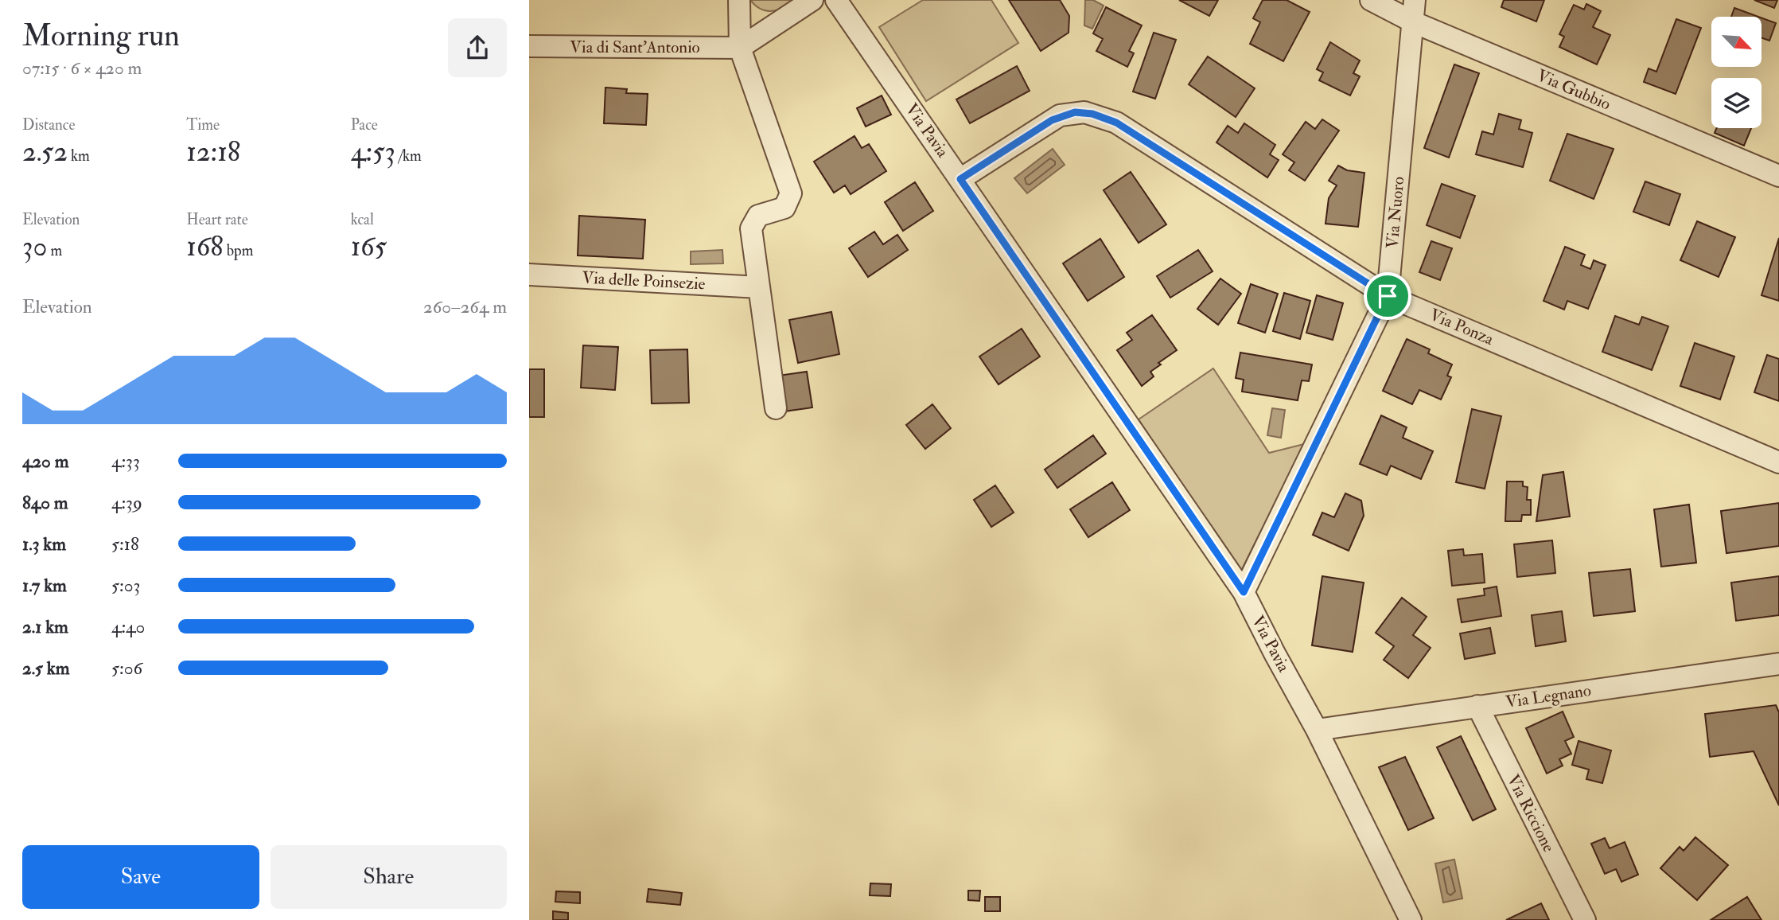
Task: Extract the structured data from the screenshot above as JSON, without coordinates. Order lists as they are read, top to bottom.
{
  "streets": {
    "street": [
      "Via di Sant'Antonio",
      "Via Gubbio",
      "Via Pavia",
      "Via Nuoro",
      "Via delle Poinsezie",
      "Via Ponza",
      "Via Legnano",
      "Via Riccione"
    ]
  },
  "crossings": [
    ["Via Gubbio", "Via Nuoro"],
    ["Via Pavia", "Via Nuoro"],
    ["Via Pavia", "Via Ponza"],
    ["Via Pavia", "Via Legnano"],
    ["Via Nuoro", "Via Ponza"],
    ["Via Legnano", "Via Riccione"]
  ],
  "north": "bottom right",
  "page": {
    "heading": ["Morning run", "07:15 · 6 × 420 m"],
    "stats": [
      ["Distance", "2.52 km"],
      ["Time", "12:18"],
      ["Pace", "4:53 /km"],
      ["Elevation", "30 m"],
      ["Heart rate", "168 bpm"],
      ["kcal", "165"]
    ],
    "chart": ["Elevation", "260–264 m"],
    "list": [
      {
        "name": "420 m",
        "note": "4:33"
      },
      {
        "name": "840 m",
        "note": "4:39"
      },
      {
        "name": "1.3 km",
        "note": "5:18"
      },
      {
        "name": "1.7 km",
        "note": "5:03"
      },
      {
        "name": "2.1 km",
        "note": "4:40"
      },
      {
        "name": "2.5 km",
        "note": "5:06"
      }
    ],
    "buttons": ["Save", "Share"]
  }
}
